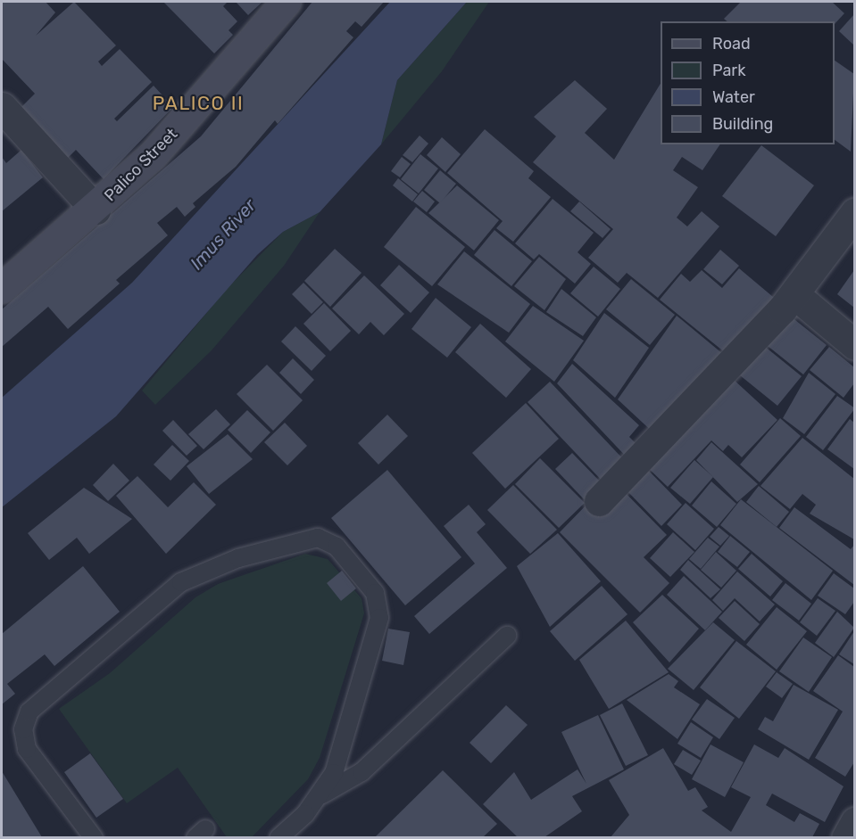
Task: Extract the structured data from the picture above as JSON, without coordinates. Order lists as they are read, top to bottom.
{
  "streets": {
    "street": ["Palico Street"]
  },
  "districts": ["PALICO II"],
  "water": ["Imus River"],
  "legend": [
    "Road",
    "Park",
    "Water",
    "Building"
  ]
}
